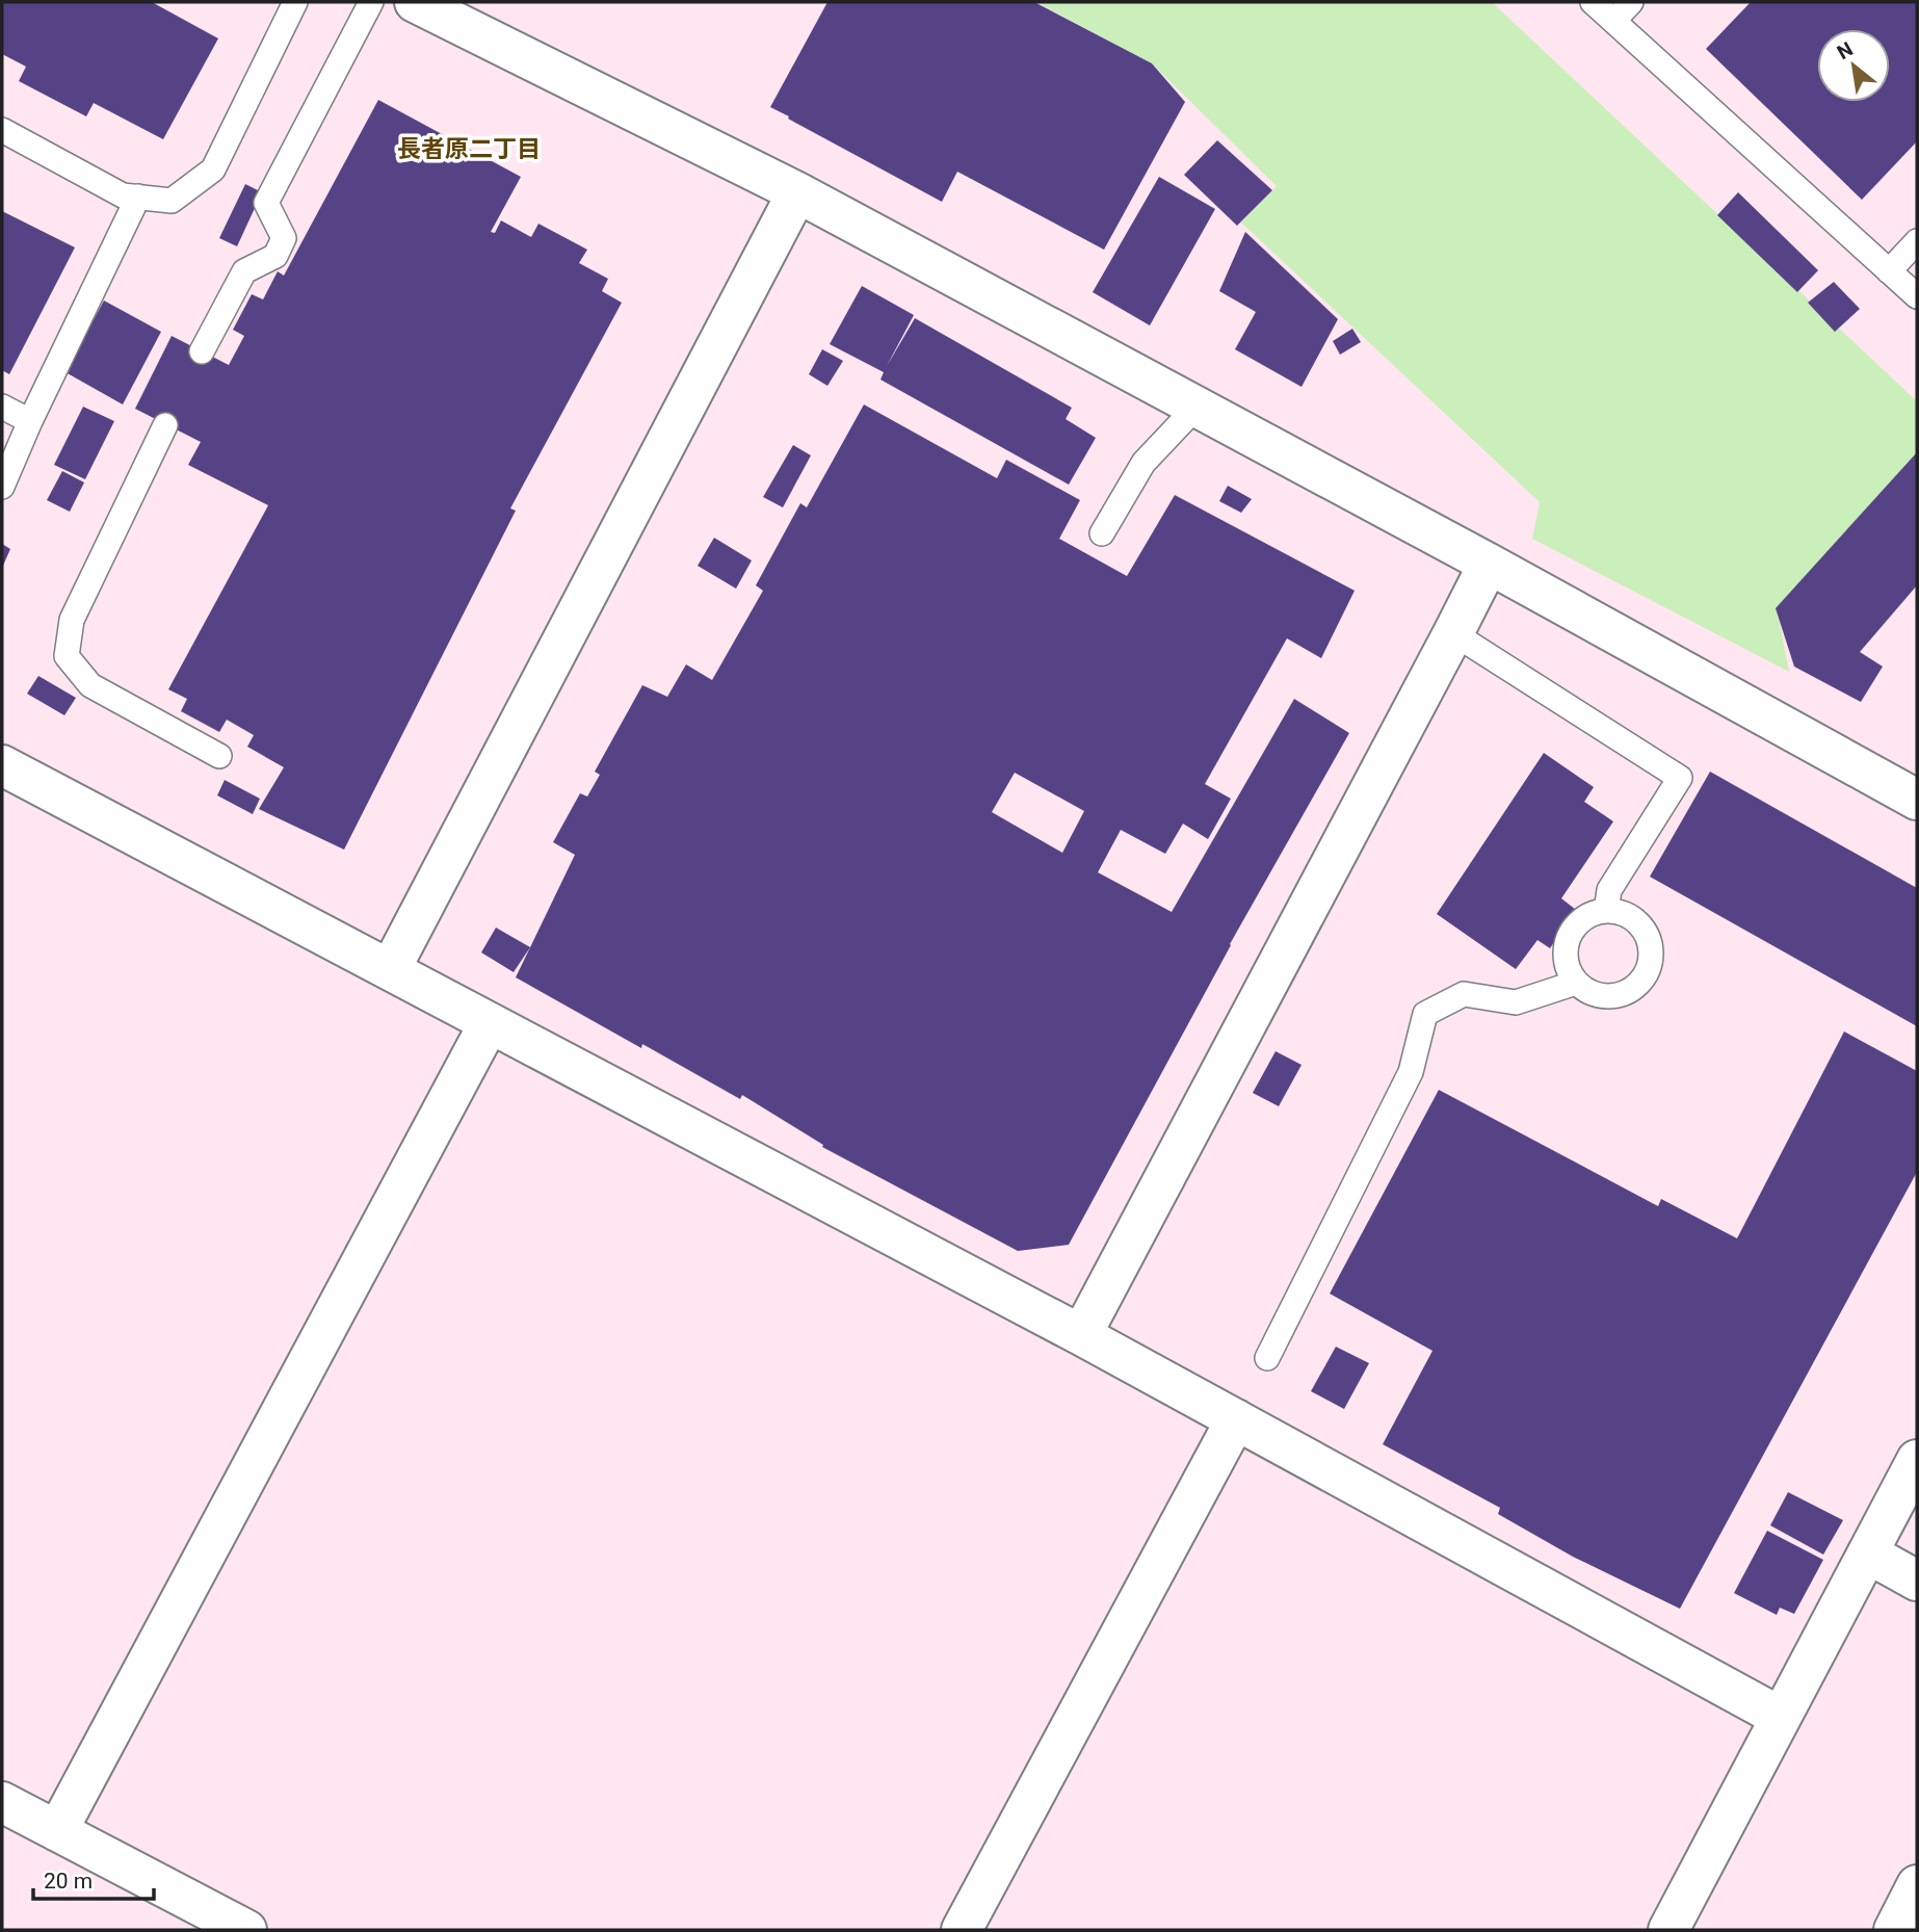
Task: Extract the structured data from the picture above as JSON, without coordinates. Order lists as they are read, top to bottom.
{
  "districts": ["長者原二丁目"],
  "scale_bar": "20 m",
  "north": "top left"
}
